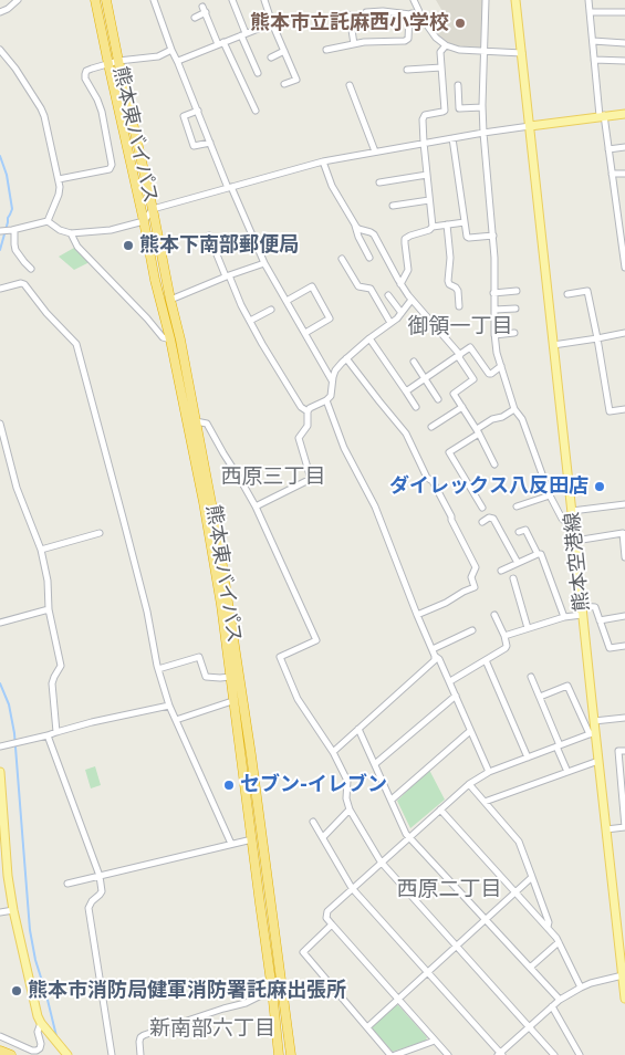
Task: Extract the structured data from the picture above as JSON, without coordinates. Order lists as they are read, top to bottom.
{
  "streets": {
    "highway": ["熊本東バイパス"],
    "main road": ["熊本空港線"]
  },
  "districts": [
    "御領一丁目",
    "西原三丁目",
    "西原二丁目",
    "新南部六丁目"
  ],
  "places": [
    "熊本市立託麻西小学校",
    "熊本下南部郵便局",
    "ダイレックス八反田店",
    "セブン-イレブン",
    "熊本市消防局健軍消防署託麻出張所"
  ]
}
